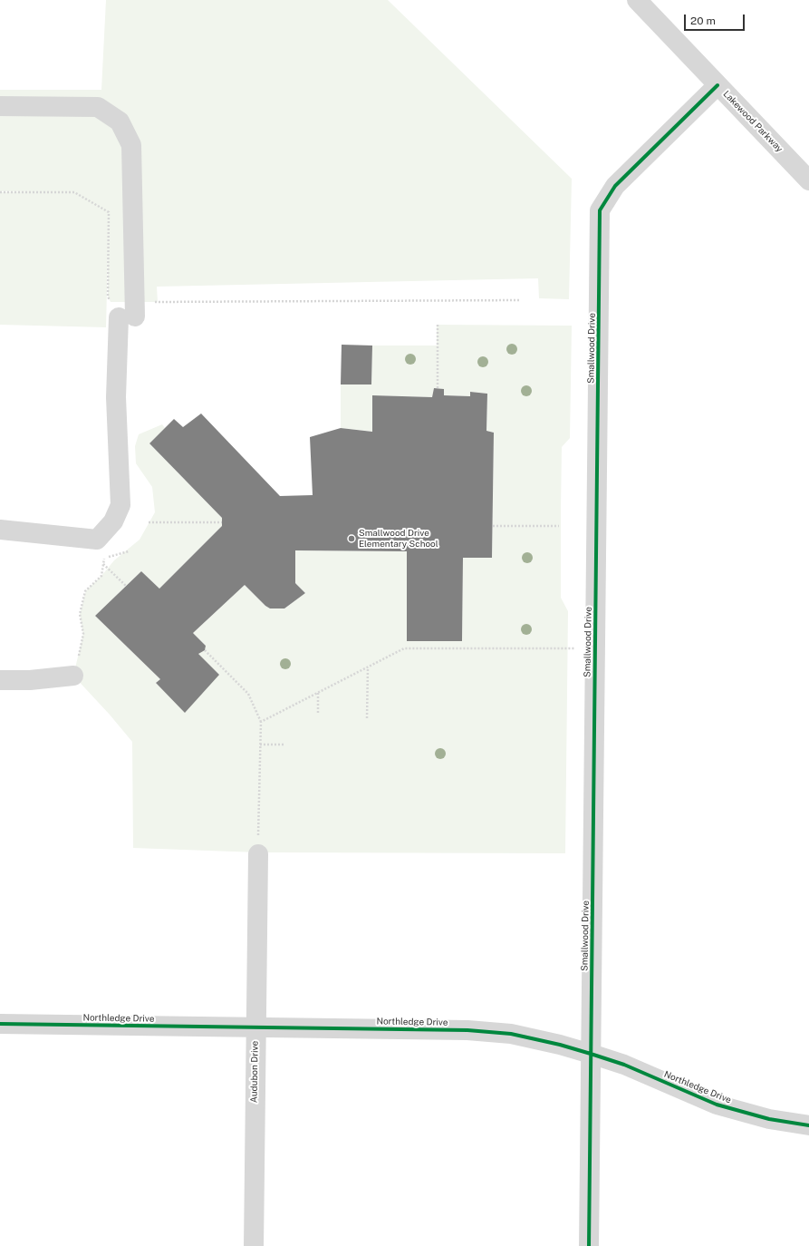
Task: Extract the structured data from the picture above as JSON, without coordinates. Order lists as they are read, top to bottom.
{
  "streets": {
    "street": [
      "Lakewood Parkway",
      "Smallwood Drive",
      "Northledge Drive",
      "Audubon Drive"
    ]
  },
  "crossings": [
    ["Lakewood Parkway", "Smallwood Drive"],
    ["Smallwood Drive", "Northledge Drive"],
    ["Northledge Drive", "Audubon Drive"]
  ],
  "places": ["Smallwood Drive Elementary School"],
  "scale_bar": "20 m"
}
